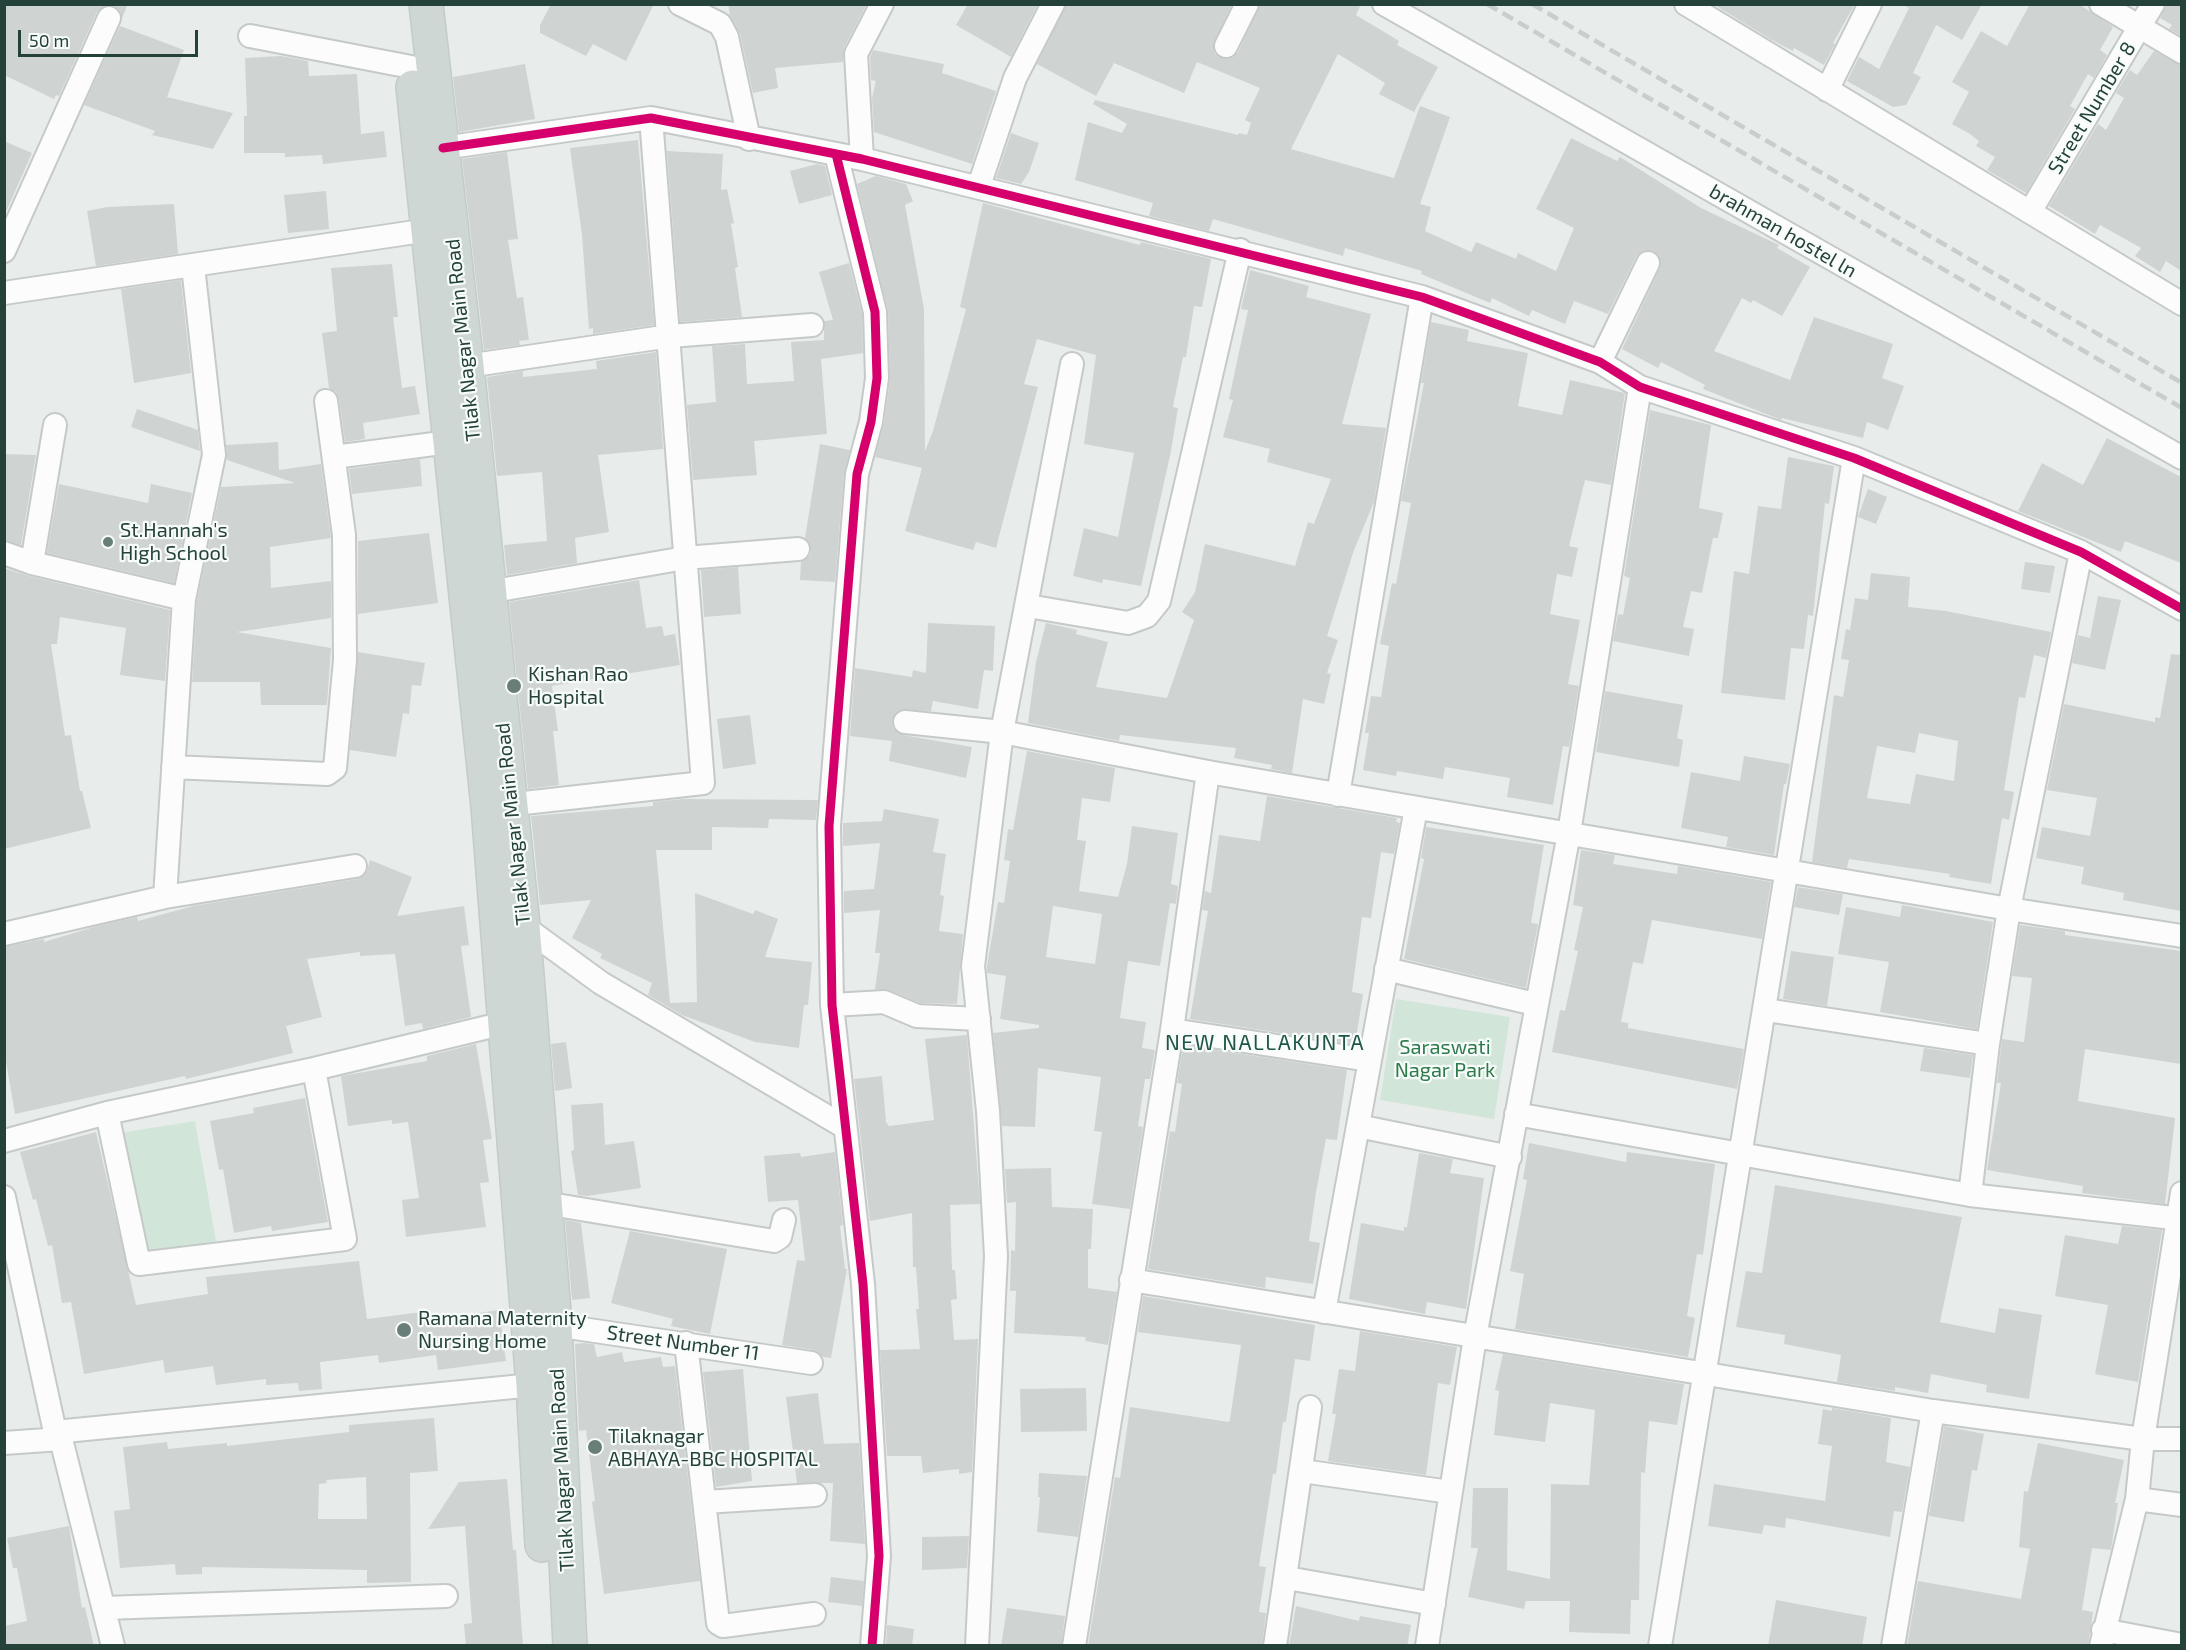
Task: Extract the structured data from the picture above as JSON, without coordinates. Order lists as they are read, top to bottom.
{
  "streets": {
    "main road": ["Tilak Nagar Main Road"],
    "street": ["Street Number 8", "brahman hostel ln", "Street Number 11"]
  },
  "crossings": [
    ["Tilak Nagar Main Road", "Street Number 11"]
  ],
  "districts": ["NEW NALLAKUNTA"],
  "parks": ["Saraswati Nagar Park"],
  "places": [
    "St.Hannah's High School",
    "Kishan Rao Hospital",
    "Ramana Maternity Nursing Home",
    "Tilaknagar ABHAYA-BBC HOSPITAL"
  ],
  "scale_bar": "50 m"
}
